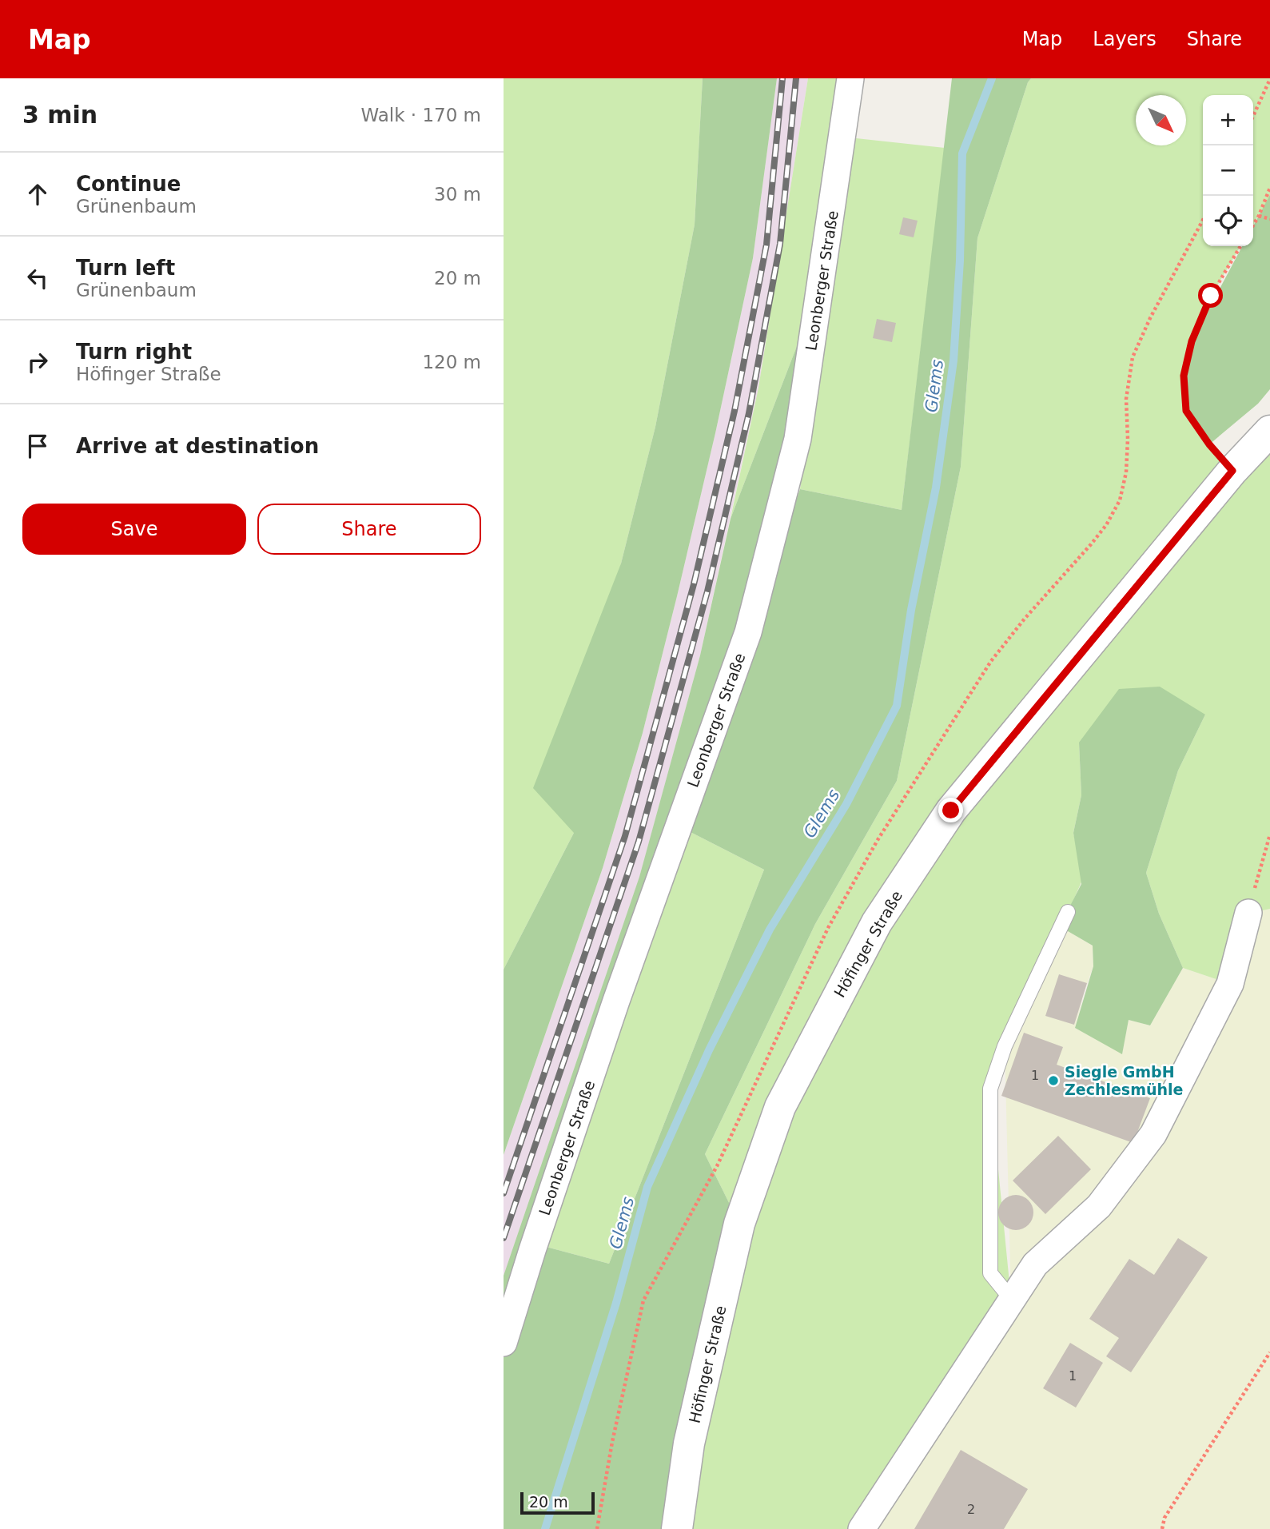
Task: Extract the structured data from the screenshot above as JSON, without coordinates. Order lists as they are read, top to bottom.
{
  "streets": {
    "street": ["Leonberger Straße", "Höfinger Straße"]
  },
  "water": ["Glems"],
  "places": ["Siegle GmbH Zechlesmühle"],
  "house_numbers": ["1", "1", "2"],
  "scale_bar": "20 m",
  "north": "bottom right",
  "page": {
    "header": "Map",
    "nav": ["Map", "Layers", "Share"],
    "heading": ["3 min", "Walk · 170 m"],
    "map_buttons": ["+", "−"],
    "list": [
      ["Continue", "Grünenbaum", "30 m"],
      ["Turn left", "Grünenbaum", "20 m"],
      ["Turn right", "Höfinger Straße", "120 m"],
      "Arrive at destination"
    ],
    "buttons": ["Save", "Share"],
    "scale": "20 m"
  }
}
